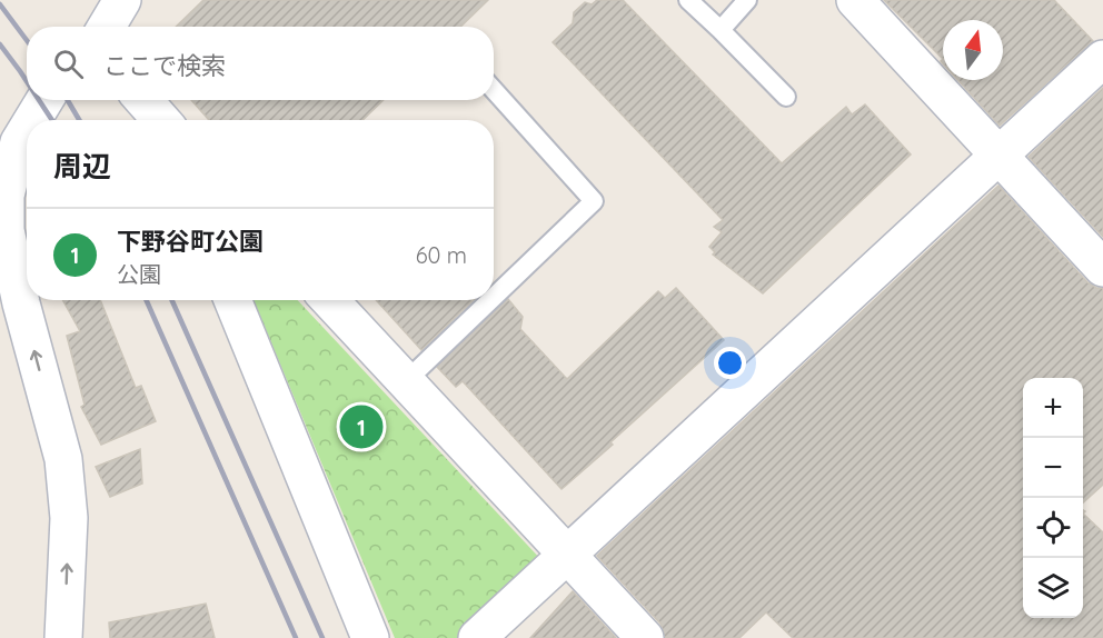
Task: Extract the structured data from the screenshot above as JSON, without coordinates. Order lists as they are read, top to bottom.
{
  "north": "top",
  "page": {
    "search": "ここで検索",
    "heading": "周辺",
    "list": [
      {
        "mark": "1",
        "name": "下野谷町公園",
        "note": "公園",
        "value": "60 m"
      }
    ],
    "map_buttons": ["+", "−"],
    "pins": "1"
  }
}
